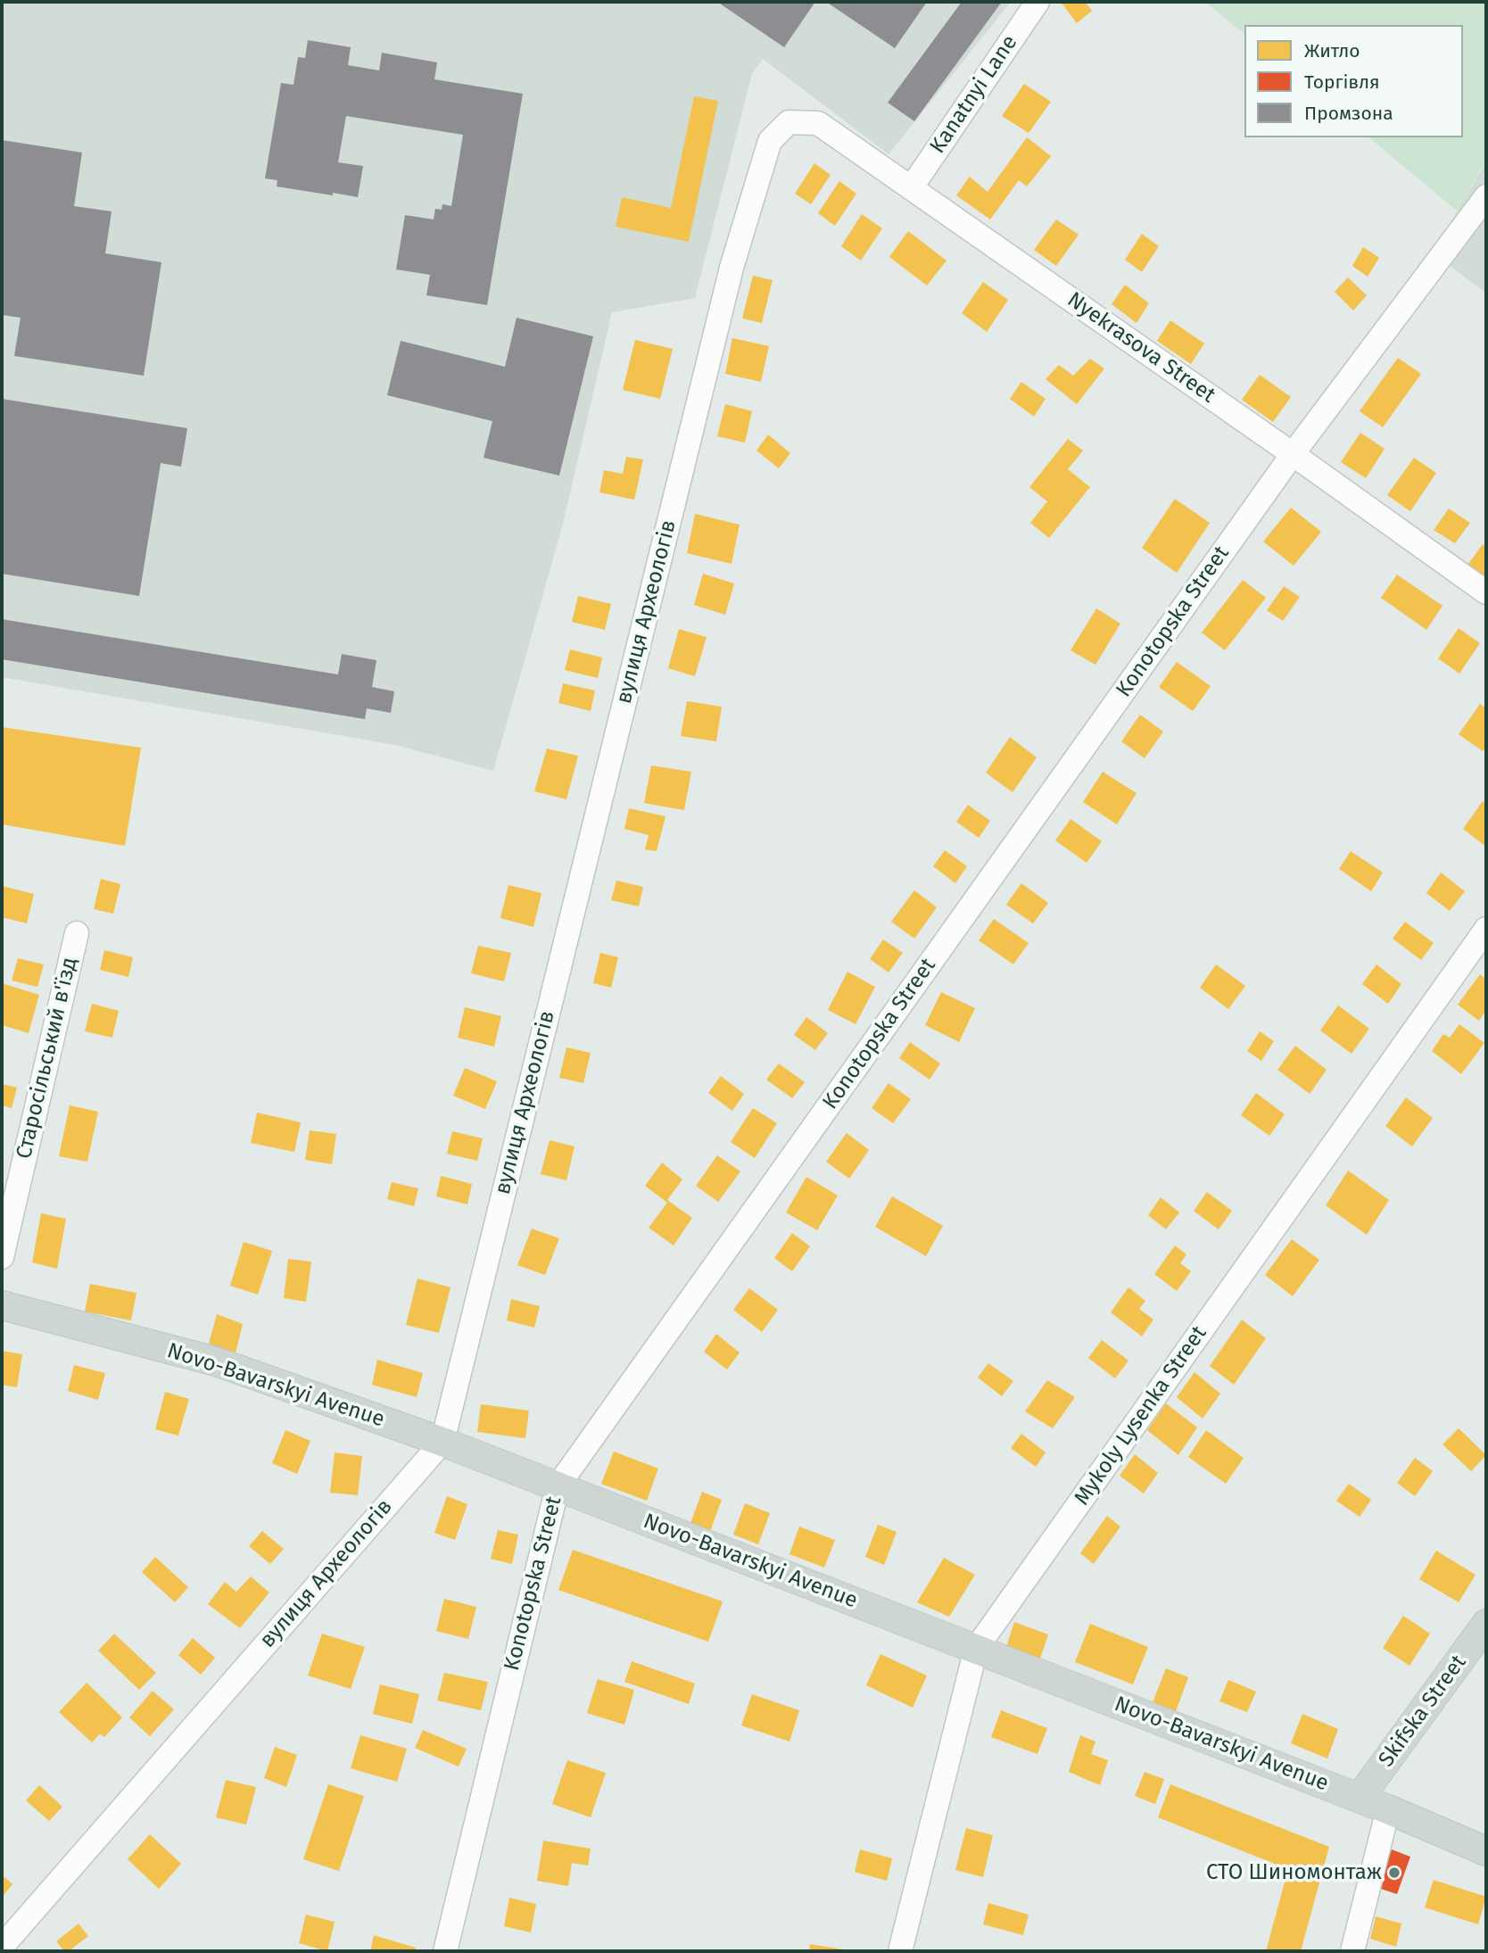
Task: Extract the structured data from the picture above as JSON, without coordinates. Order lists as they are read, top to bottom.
{
  "streets": {
    "main road": ["Novo-Bavarskyi Avenue", "Skifska Street"],
    "street": [
      "Kanatnyi Lane",
      "Nyekrasova Street",
      "вулиця Археологів",
      "Konotopska Street",
      "Старосільський в'їзд",
      "Mykoly Lysenka Street"
    ]
  },
  "crossings": [
    ["Kanatnyi Lane", "Nyekrasova Street"],
    ["Nyekrasova Street", "вулиця Археологів"],
    ["Nyekrasova Street", "Konotopska Street"],
    ["вулиця Археологів", "Novo-Bavarskyi Avenue"],
    ["Konotopska Street", "Novo-Bavarskyi Avenue"],
    ["Novo-Bavarskyi Avenue", "Mykoly Lysenka Street"],
    ["Novo-Bavarskyi Avenue", "Skifska Street"]
  ],
  "places": ["СТО Шиномонтаж"],
  "legend": ["Житло", "Торгівля", "Промзона"]
}
